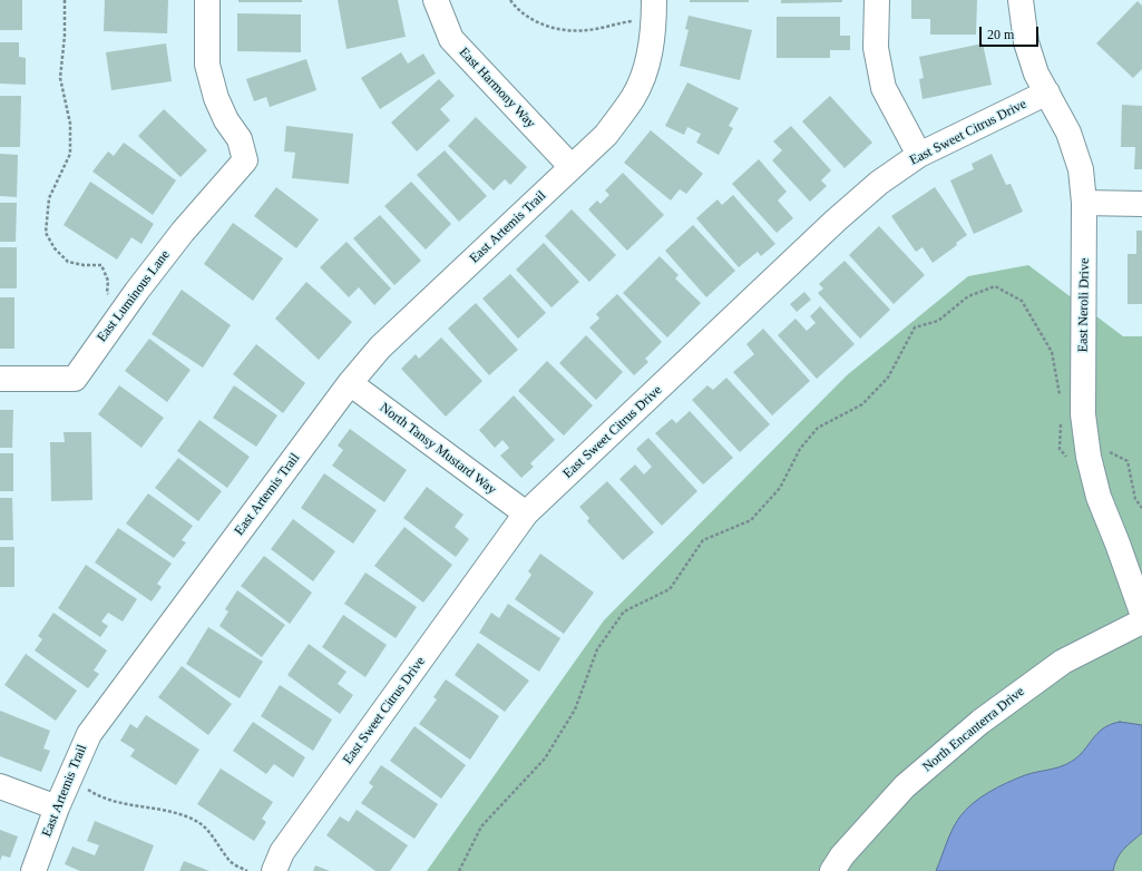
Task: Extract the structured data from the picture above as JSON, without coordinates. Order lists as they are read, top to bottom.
{
  "streets": {
    "street": [
      "East Harmony Way",
      "East Sweet Citrus Drive",
      "East Artemis Trail",
      "East Luminous Lane",
      "East Neroli Drive",
      "North Tansy Mustard Way",
      "North Encanterra Drive"
    ]
  },
  "crossings": [
    ["East Harmony Way", "East Artemis Trail"],
    ["East Sweet Citrus Drive", "East Neroli Drive"],
    ["East Sweet Citrus Drive", "North Tansy Mustard Way"],
    ["East Artemis Trail", "North Tansy Mustard Way"]
  ],
  "scale_bar": "20 m"
}
